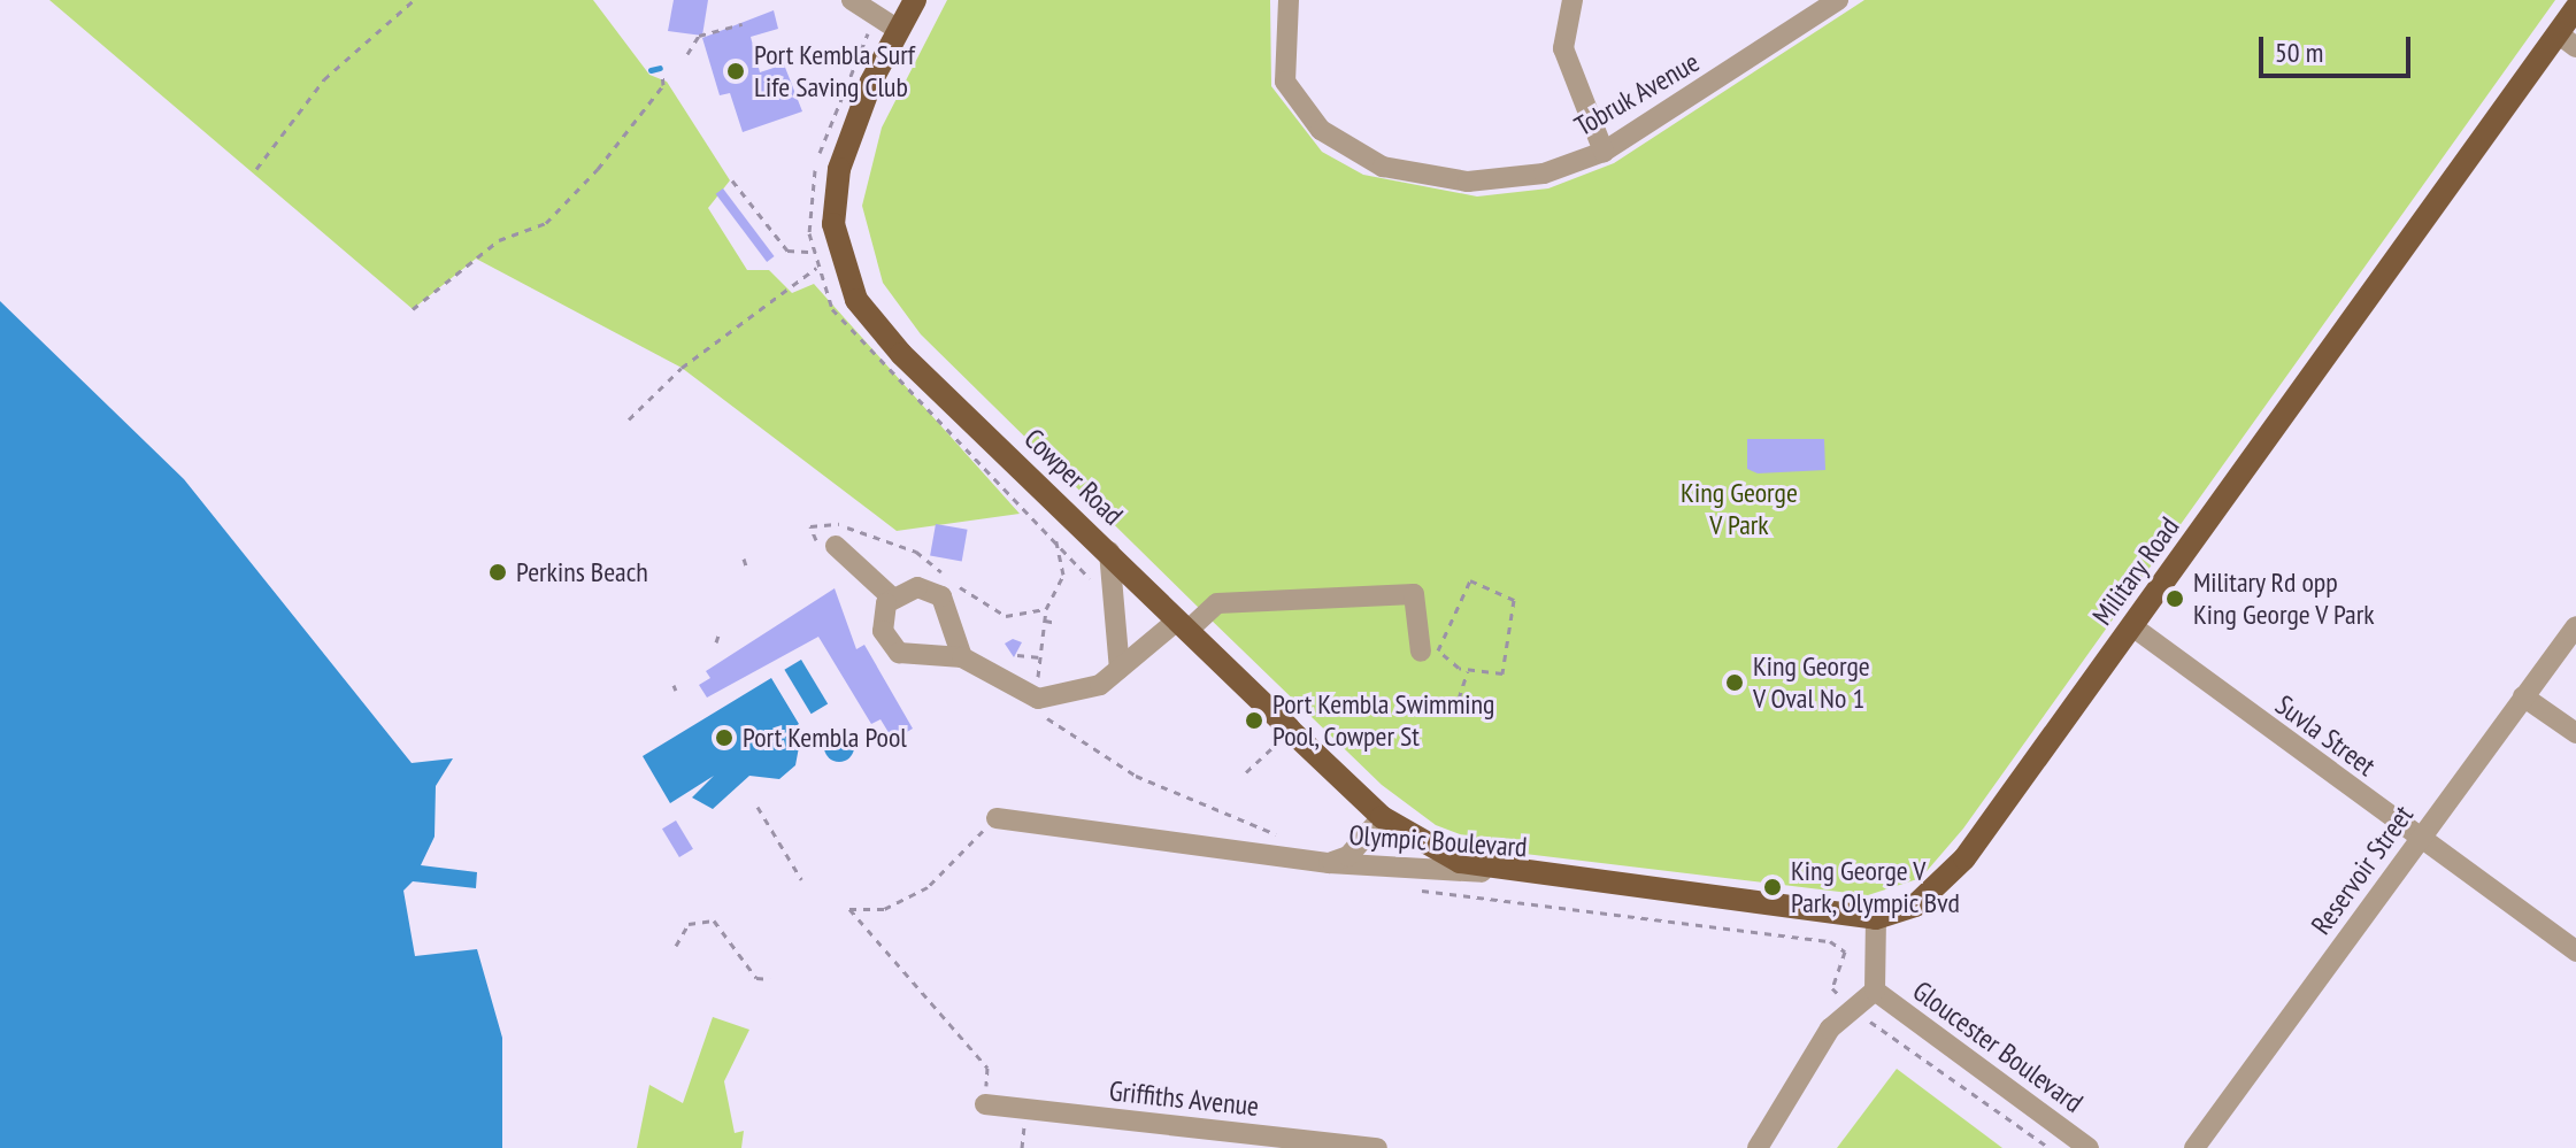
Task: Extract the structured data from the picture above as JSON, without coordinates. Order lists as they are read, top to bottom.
{
  "streets": {
    "main road": ["Cowper Road", "Military Road", "Olympic Boulevard"],
    "street": [
      "Tobruk Avenue",
      "Suvla Street",
      "Reservoir Street",
      "Gloucester Boulevard",
      "Griffiths Avenue"
    ]
  },
  "crossings": [
    ["Cowper Road", "Olympic Boulevard"],
    ["Military Road", "Suvla Street"],
    ["Military Road", "Olympic Boulevard"],
    ["Suvla Street", "Reservoir Street"]
  ],
  "parks": ["King George V Park"],
  "places": [
    "Port Kembla Surf Life Saving Club",
    "Perkins Beach",
    "Military Rd opp King George V Park",
    "King George V Oval No 1",
    "Port Kembla Swimming Pool, Cowper St",
    "Port Kembla Pool",
    "King George V Park, Olympic Bvd"
  ],
  "scale_bar": "50 m"
}
